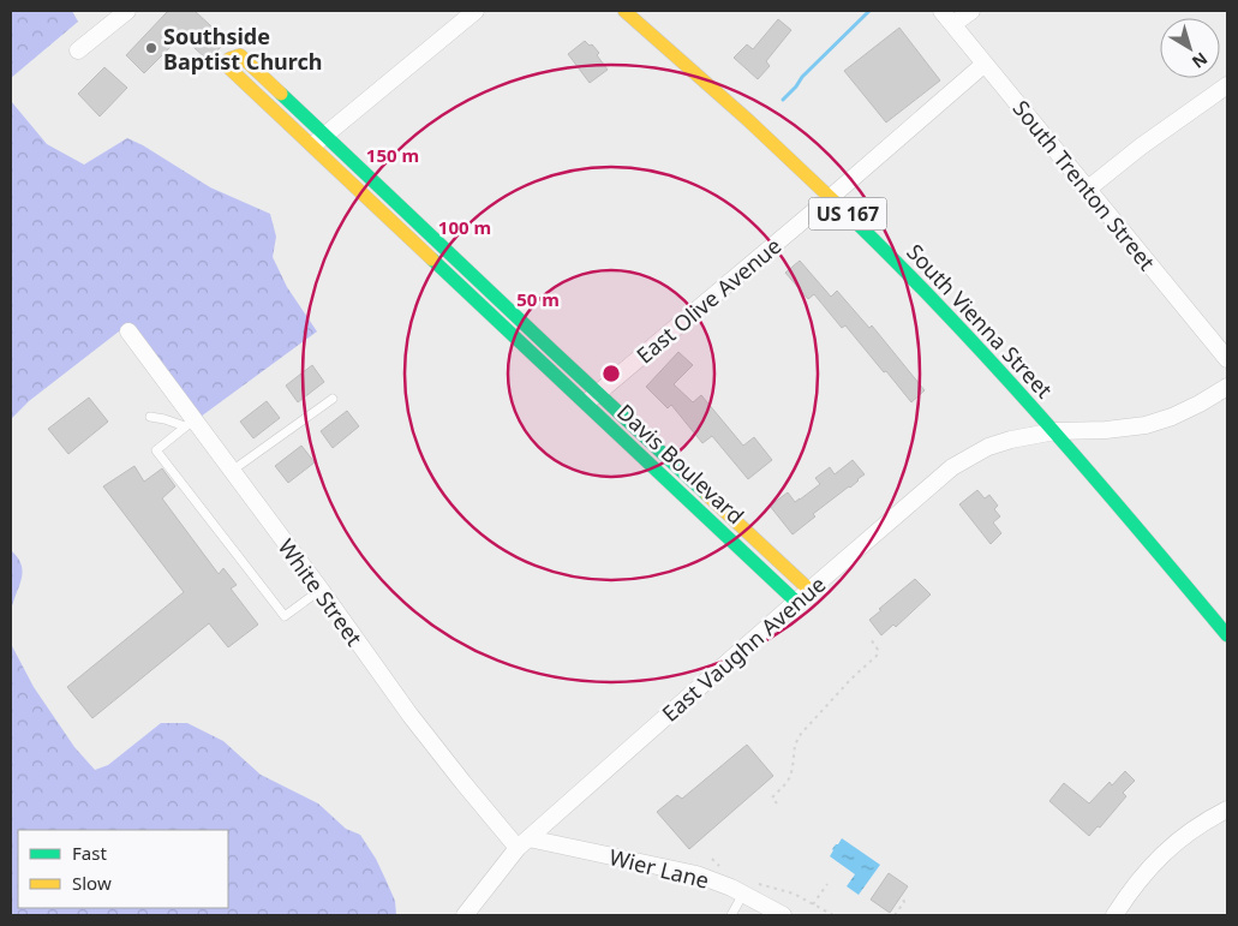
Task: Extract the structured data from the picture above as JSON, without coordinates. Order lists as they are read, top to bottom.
{
  "streets": {
    "main road": ["US 167", "South Vienna Street", "Davis Boulevard"],
    "street": [
      "South Trenton Street",
      "East Olive Avenue",
      "White Street",
      "East Vaughn Avenue",
      "Wier Lane"
    ]
  },
  "crossings": [
    ["South Trenton Street", "East Olive Avenue"],
    ["East Olive Avenue", "South Vienna Street"],
    ["East Olive Avenue", "Davis Boulevard"],
    ["South Vienna Street", "East Vaughn Avenue"],
    ["Davis Boulevard", "East Vaughn Avenue"],
    ["White Street", "East Vaughn Avenue"],
    ["White Street", "Wier Lane"],
    ["East Vaughn Avenue", "Wier Lane"]
  ],
  "places": ["Southside Baptist Church"],
  "legend": ["Fast", "Slow"],
  "north": "bottom right",
  "rings": ["150 m", "100 m", "50 m"]
}
